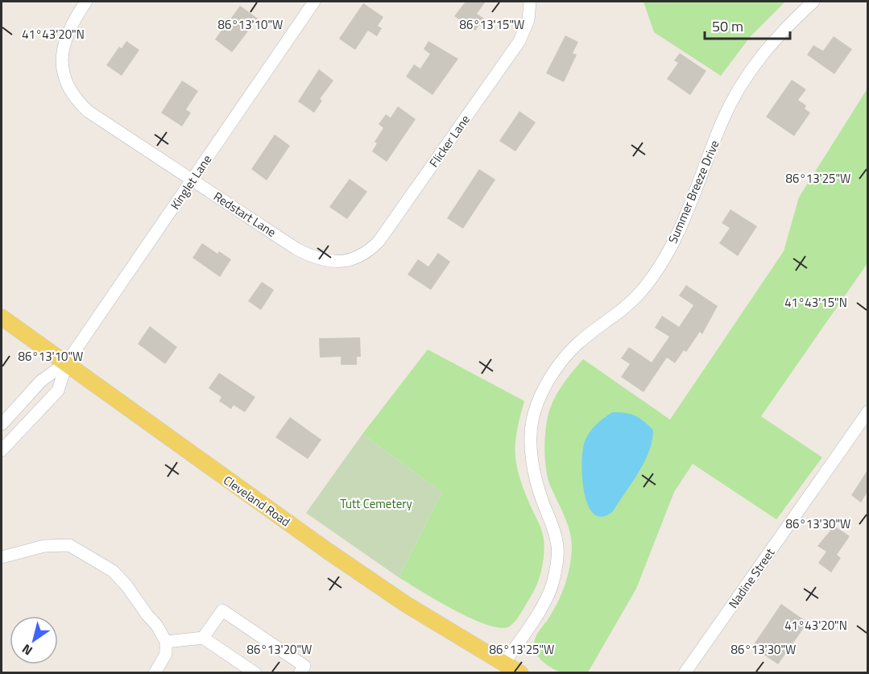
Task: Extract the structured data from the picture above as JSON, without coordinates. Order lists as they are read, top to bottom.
{
  "streets": {
    "main road": ["Cleveland Road"],
    "street": [
      "Flicker Lane",
      "Kinglet Lane",
      "Summer Breeze Drive",
      "Redstart Lane",
      "Nadine Street"
    ]
  },
  "crossings": [
    ["Flicker Lane", "Redstart Lane"],
    ["Kinglet Lane", "Redstart Lane"],
    ["Kinglet Lane", "Cleveland Road"],
    ["Summer Breeze Drive", "Cleveland Road"]
  ],
  "parks": ["Tutt Cemetery"],
  "scale_bar": "50 m",
  "north": "bottom left",
  "coordinates": [
    "86°13'10\"W",
    "86°13'15\"W",
    "41°43'20\"N",
    "86°13'25\"W",
    "41°43'15\"N",
    "86°13'30\"W",
    "86°13'20\"W"
  ]
}
